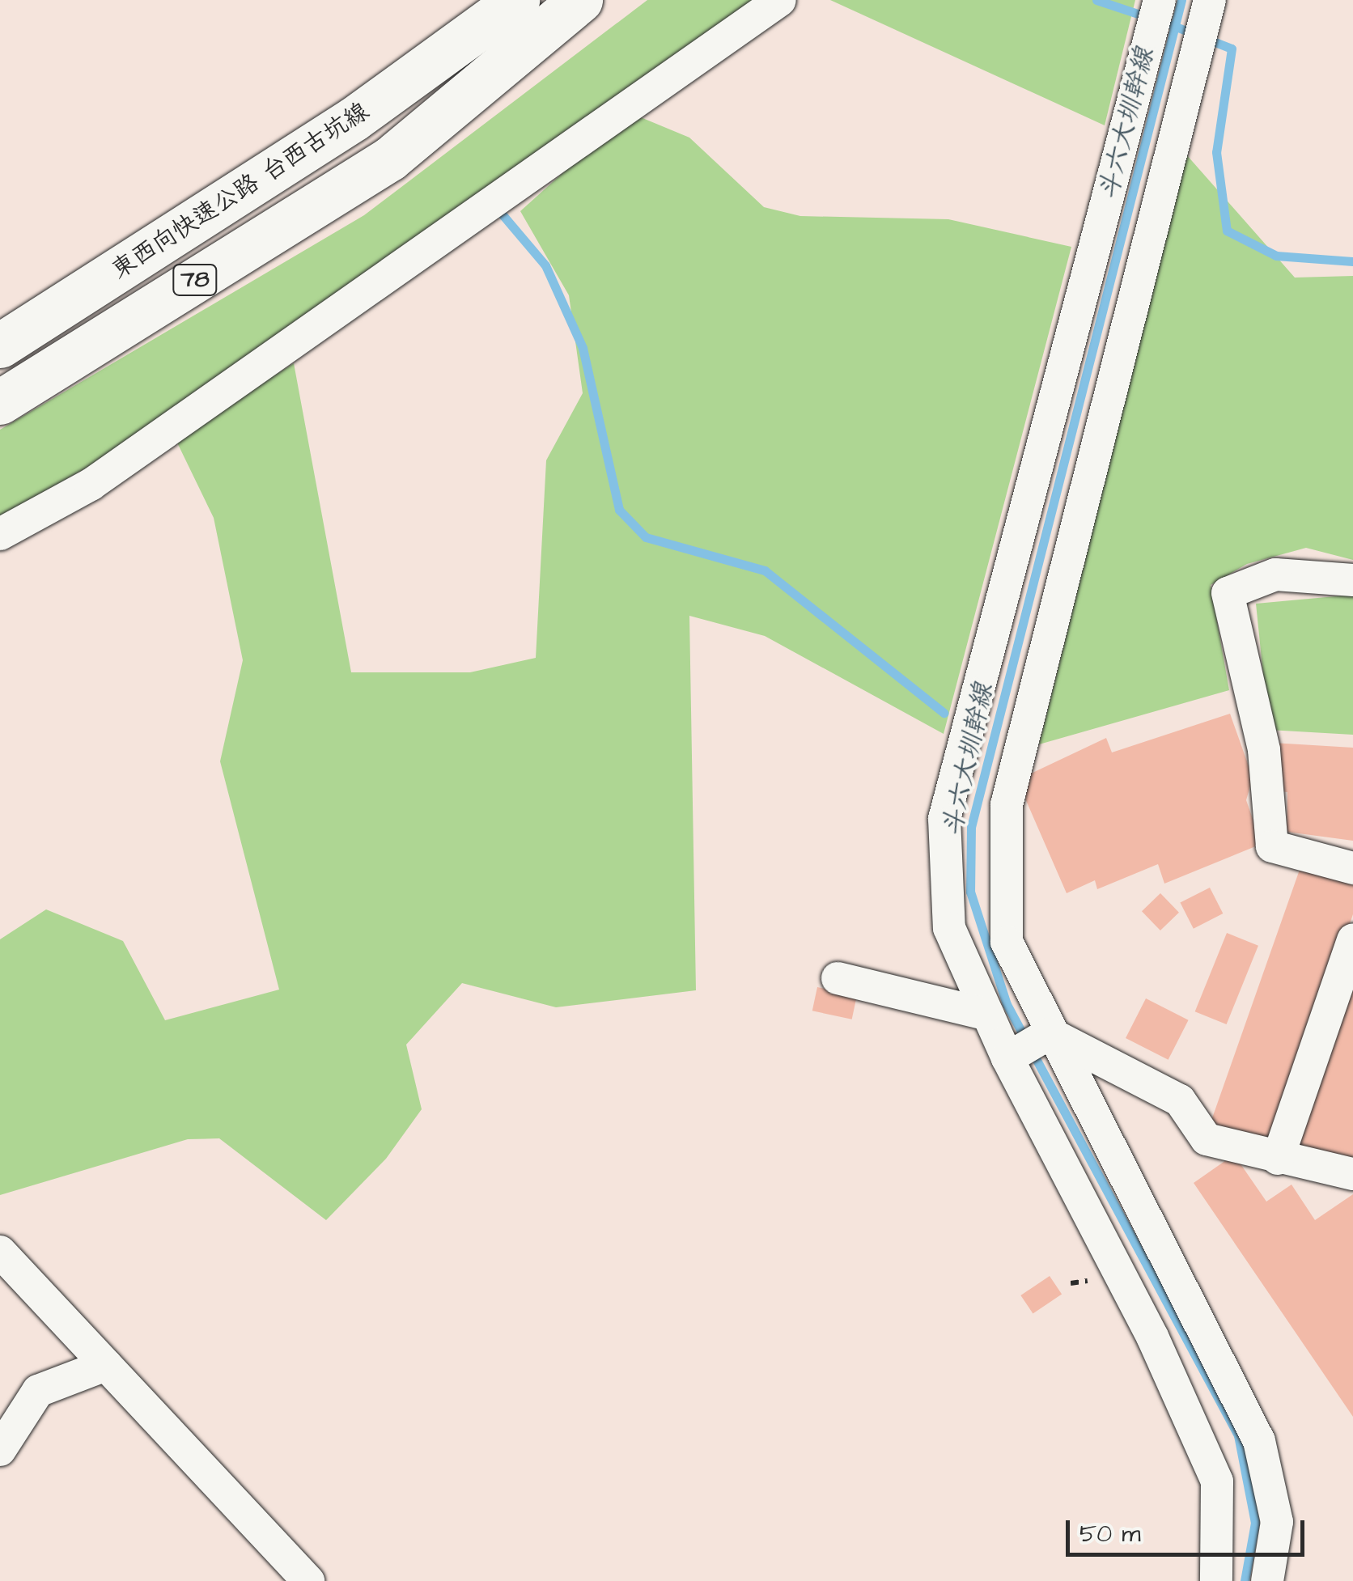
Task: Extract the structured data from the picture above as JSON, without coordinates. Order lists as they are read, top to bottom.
{
  "streets": {
    "highway": ["東西向快速公路 台西古坑線", "78"]
  },
  "water": ["斗六大圳幹線"],
  "scale_bar": "50 m"
}
